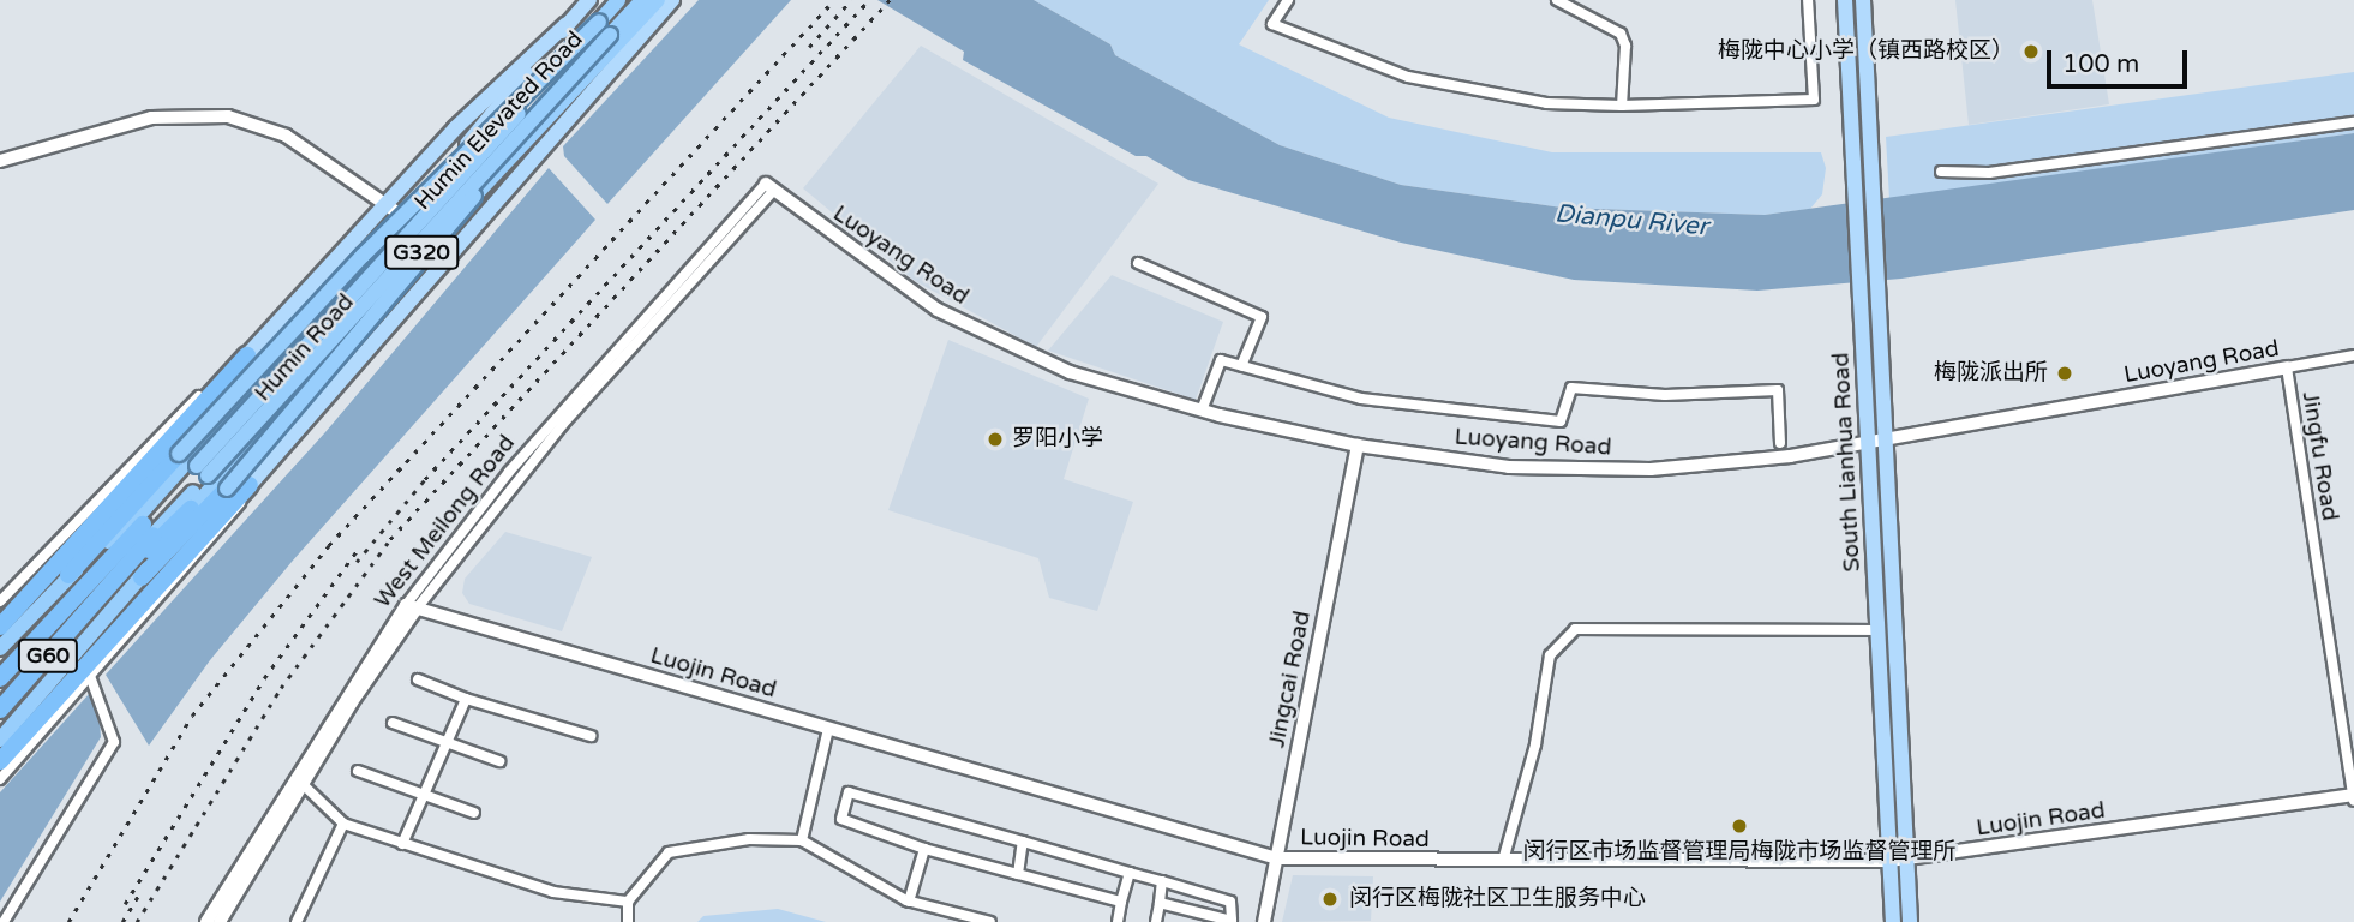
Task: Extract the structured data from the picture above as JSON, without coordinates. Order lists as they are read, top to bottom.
{
  "streets": {
    "highway": [
      "Humin Elevated Road",
      "G320",
      "Humin Road",
      "G60"
    ],
    "main road": ["South Lianhua Road"],
    "street": [
      "Luoyang Road",
      "Jingfu Road",
      "West Meilong Road",
      "Luojin Road",
      "Jingcai Road"
    ]
  },
  "crossings": [
    ["Humin Elevated Road", "Humin Road"],
    ["Humin Elevated Road", "G60"],
    ["Luoyang Road", "Jingfu Road"],
    ["Luoyang Road", "South Lianhua Road"],
    ["Luoyang Road", "West Meilong Road"],
    ["Luoyang Road", "Jingcai Road"],
    ["Humin Road", "G60"],
    ["Jingfu Road", "Luojin Road"],
    ["South Lianhua Road", "Luojin Road"],
    ["West Meilong Road", "Luojin Road"],
    ["Luojin Road", "Jingcai Road"]
  ],
  "water": ["Dianpu River"],
  "places": [
    "梅陇中心小学（镇西路校区）",
    "梅陇派出所",
    "罗阳小学",
    "闵行区市场监督管理局梅陇市场监督管理所",
    "闵行区梅陇社区卫生服务中心"
  ],
  "scale_bar": "100 m"
}
